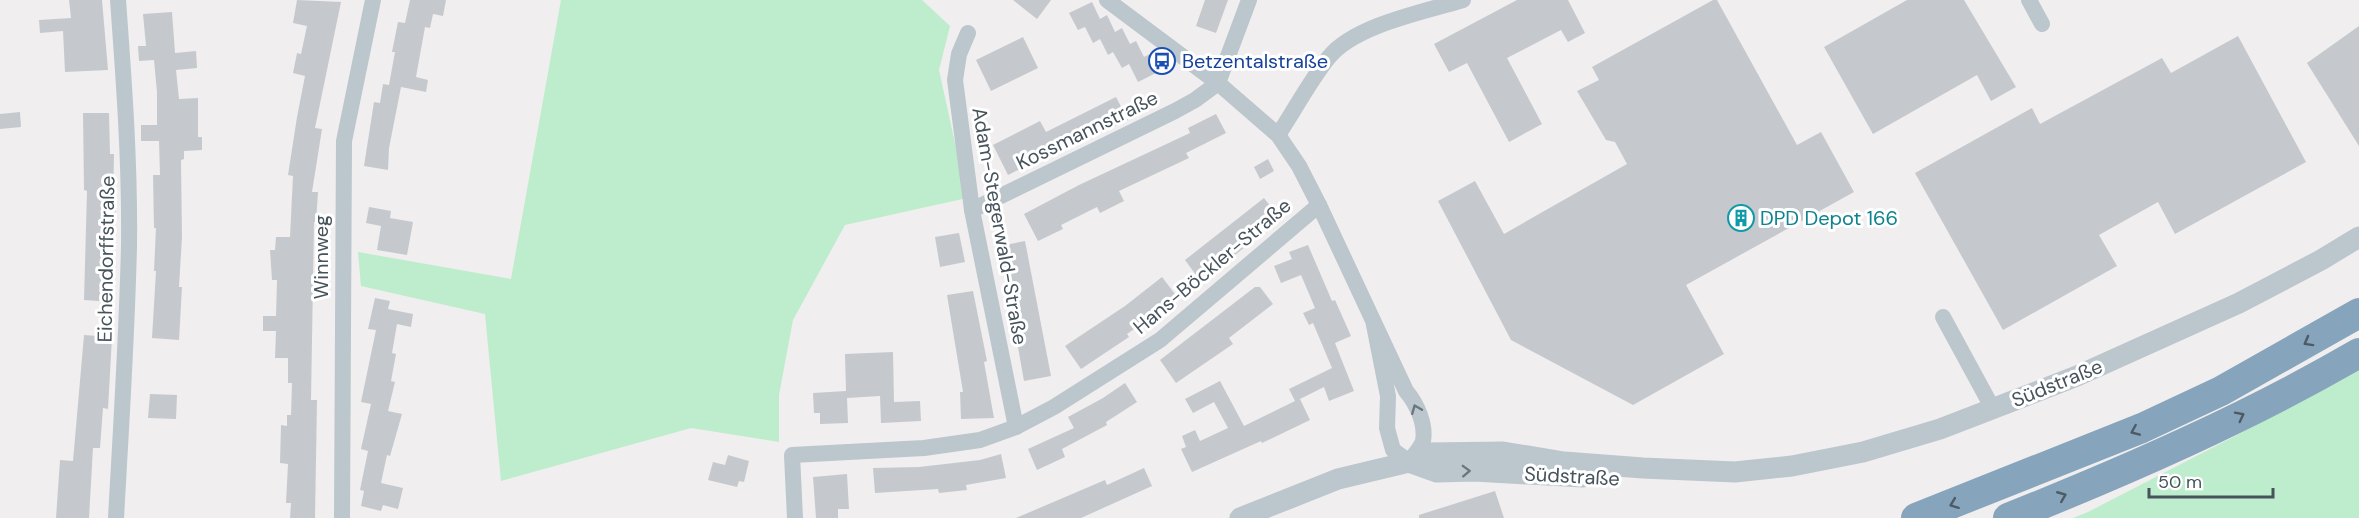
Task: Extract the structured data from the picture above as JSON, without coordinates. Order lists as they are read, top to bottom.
{
  "streets": {
    "street": [
      "Kossmannstraße",
      "Adam-Stegerwald-Straße",
      "Winnweg",
      "Eichendorffstraße",
      "Hans-Böckler-Straße",
      "Südstraße"
    ]
  },
  "crossings": [
    ["Kossmannstraße", "Adam-Stegerwald-Straße"],
    ["Adam-Stegerwald-Straße", "Hans-Böckler-Straße"]
  ],
  "places": {
    "bus stop": ["Betzentalstraße"],
    "building": ["DPD Depot 166"]
  },
  "scale_bar": "50 m"
}
